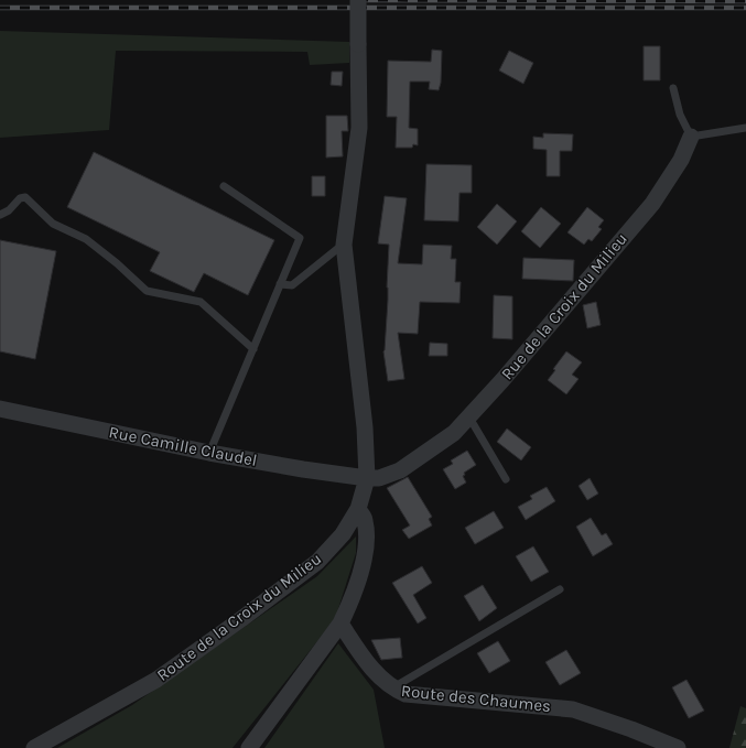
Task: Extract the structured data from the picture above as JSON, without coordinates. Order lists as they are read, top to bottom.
{
  "streets": {
    "street": [
      "Rue de la Croix du Milieu",
      "Rue Camille Claudel",
      "Route de la Croix du Milieu",
      "Route des Chaumes"
    ]
  },
  "crossings": [
    ["Rue de la Croix du Milieu", "Rue Camille Claudel"],
    ["Rue de la Croix du Milieu", "Route de la Croix du Milieu"],
    ["Rue Camille Claudel", "Route de la Croix du Milieu"]
  ]
}
